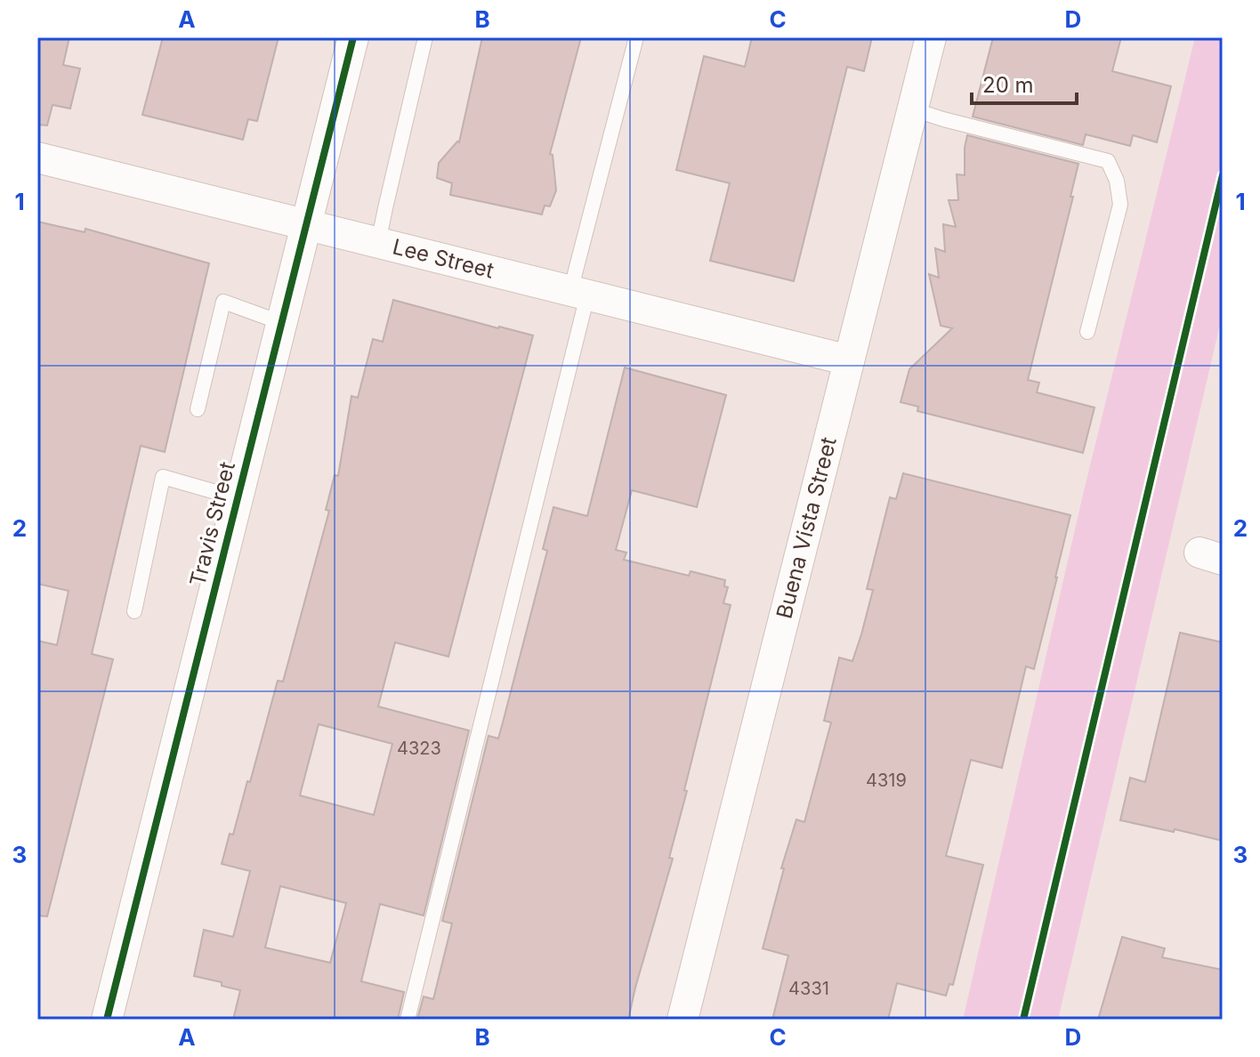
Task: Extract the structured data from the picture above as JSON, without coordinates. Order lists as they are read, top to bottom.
{
  "streets": {
    "street": ["Lee Street", "Travis Street", "Buena Vista Street"]
  },
  "crossings": [
    ["Lee Street", "Travis Street"],
    ["Lee Street", "Buena Vista Street"]
  ],
  "house_numbers": ["4323", "4319", "4331"],
  "scale_bar": "20 m",
  "grid": {
    "columns": [
      "A",
      "B",
      "C",
      "D"
    ],
    "rows": ["1", "2", "3"]
  }
}
